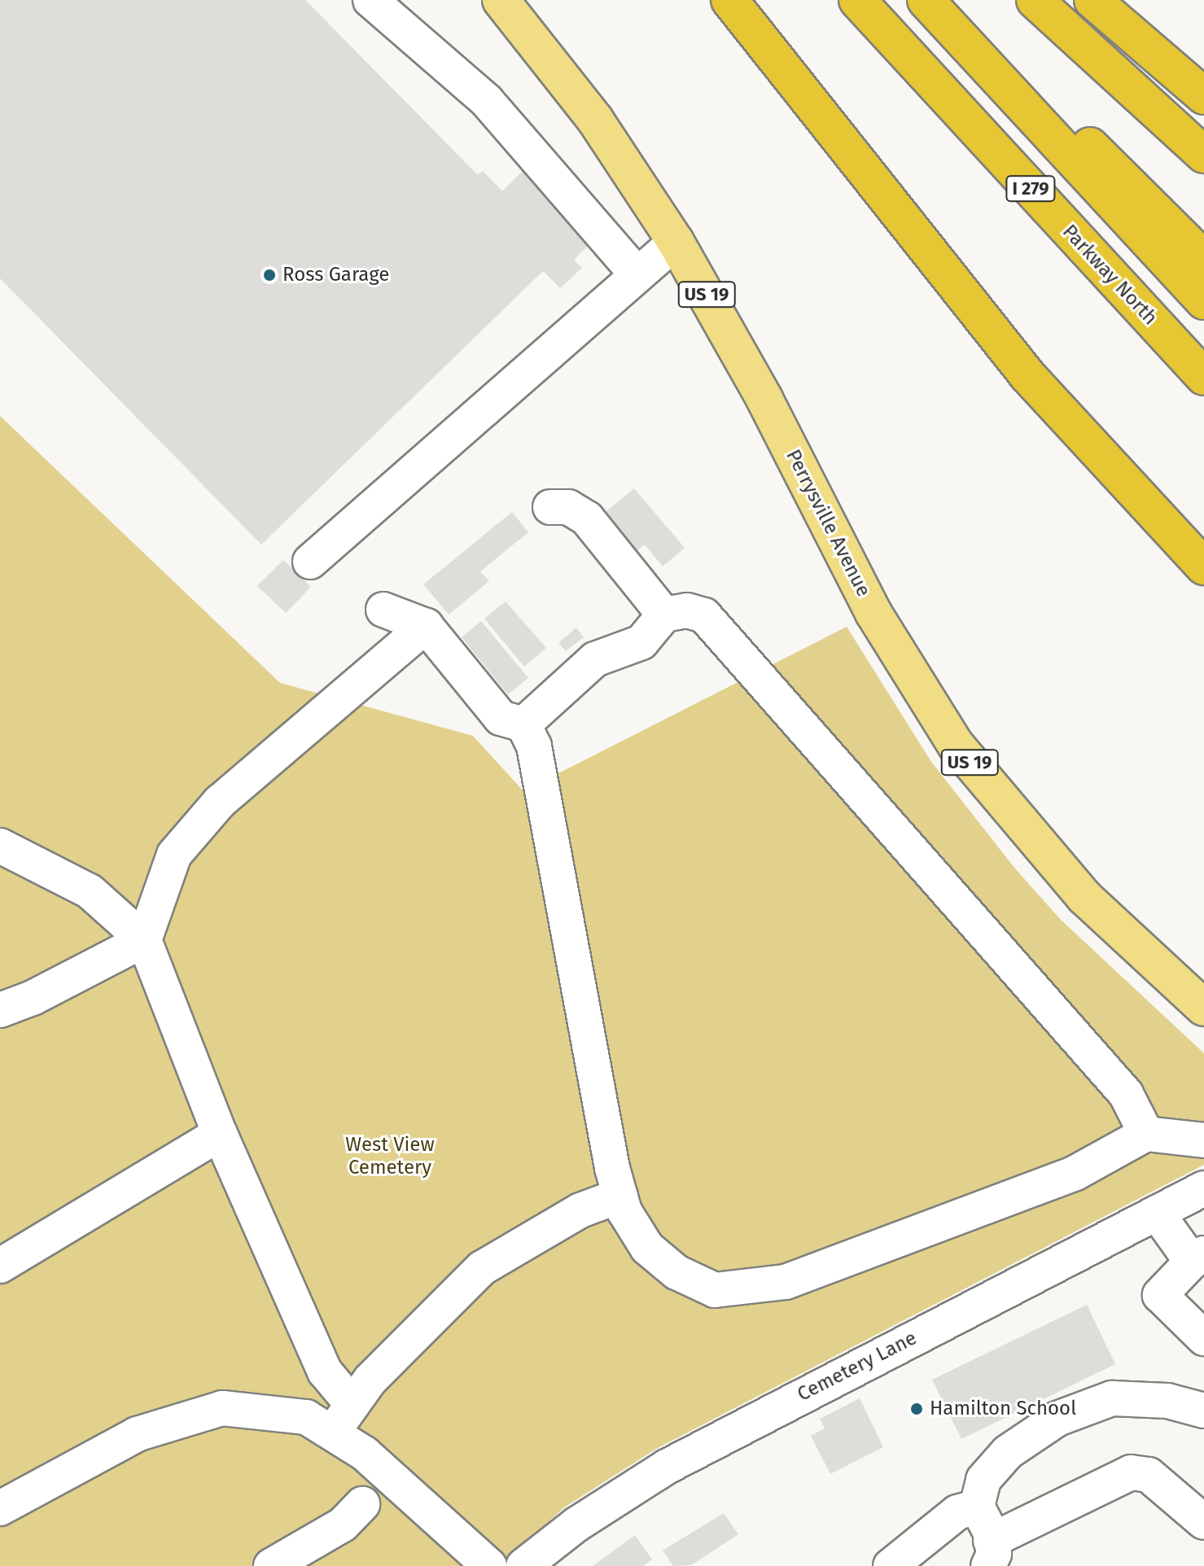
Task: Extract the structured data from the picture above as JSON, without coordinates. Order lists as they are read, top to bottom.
{
  "streets": {
    "highway": ["I 279", "Parkway North"],
    "main road": ["US 19", "Perrysville Avenue"],
    "street": ["Cemetery Lane"]
  },
  "parks": ["West View Cemetery"],
  "places": ["Ross Garage", "Hamilton School"]
}
